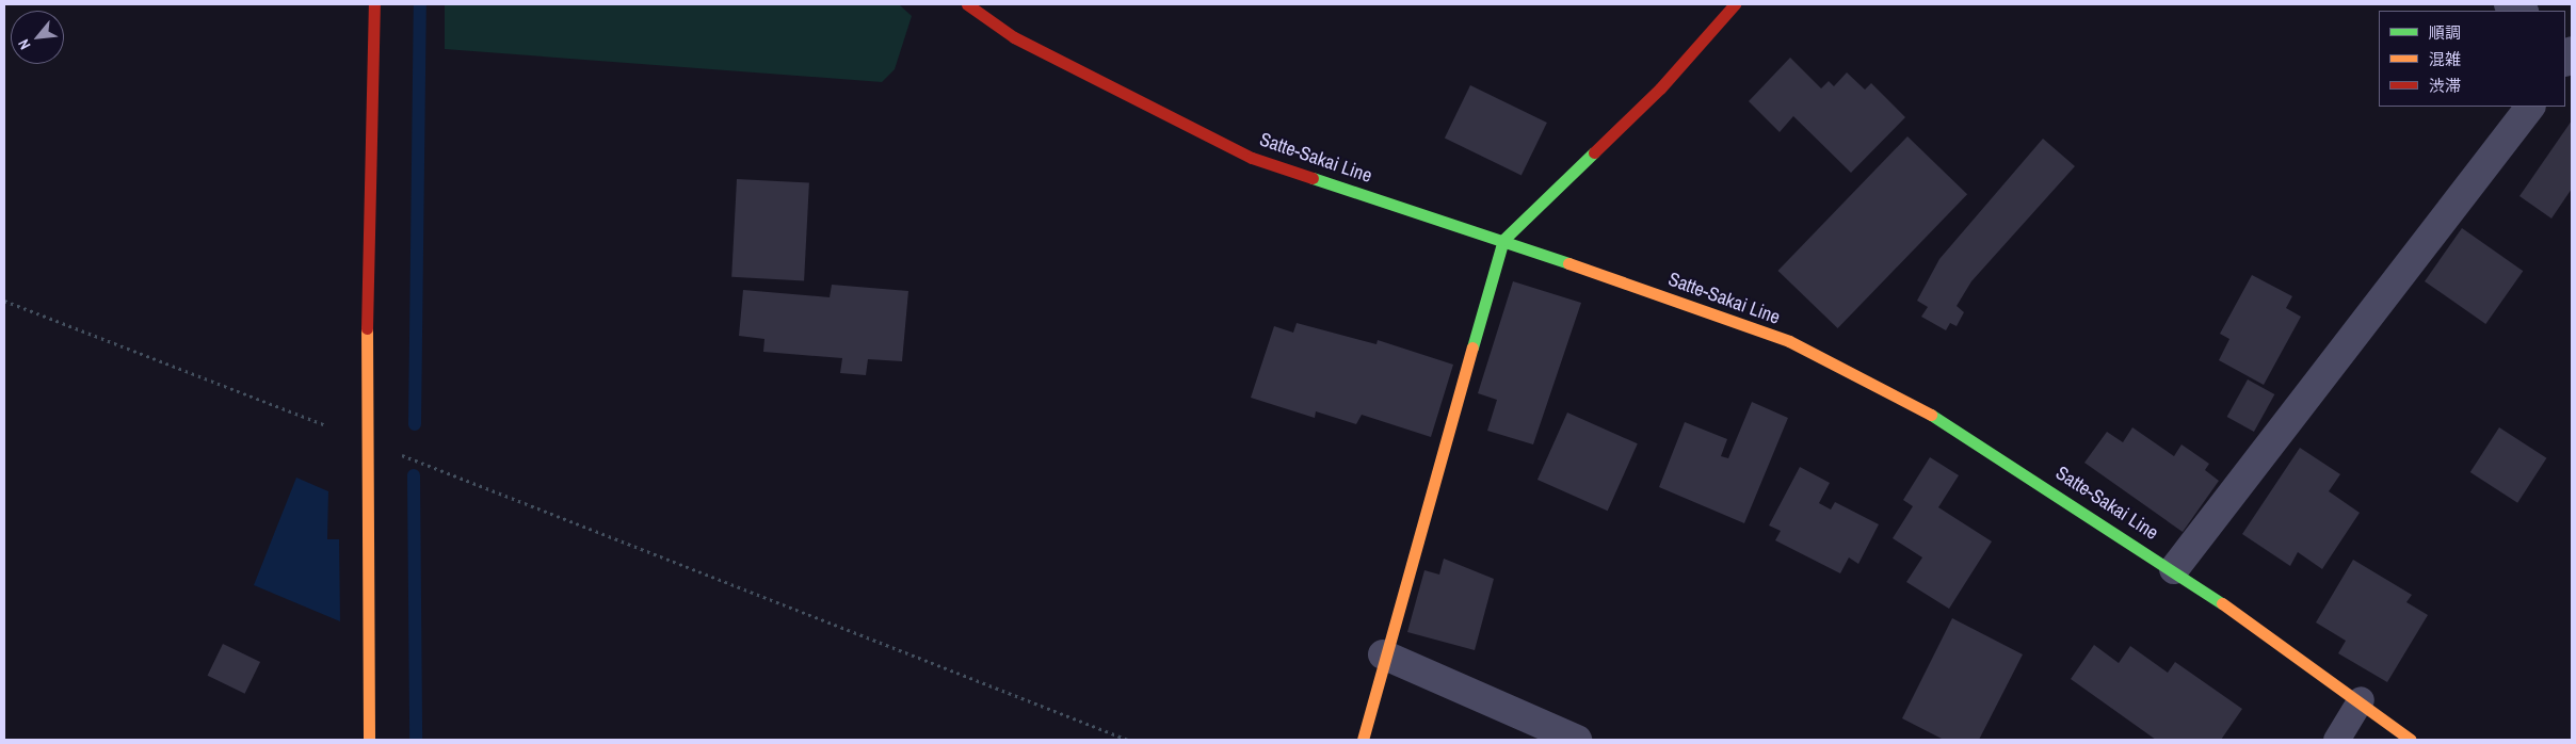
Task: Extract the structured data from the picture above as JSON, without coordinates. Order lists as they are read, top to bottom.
{
  "streets": {
    "main road": ["Satte-Sakai Line"]
  },
  "legend": ["順調", "混雑", "渋滞"],
  "north": "bottom left"
}
